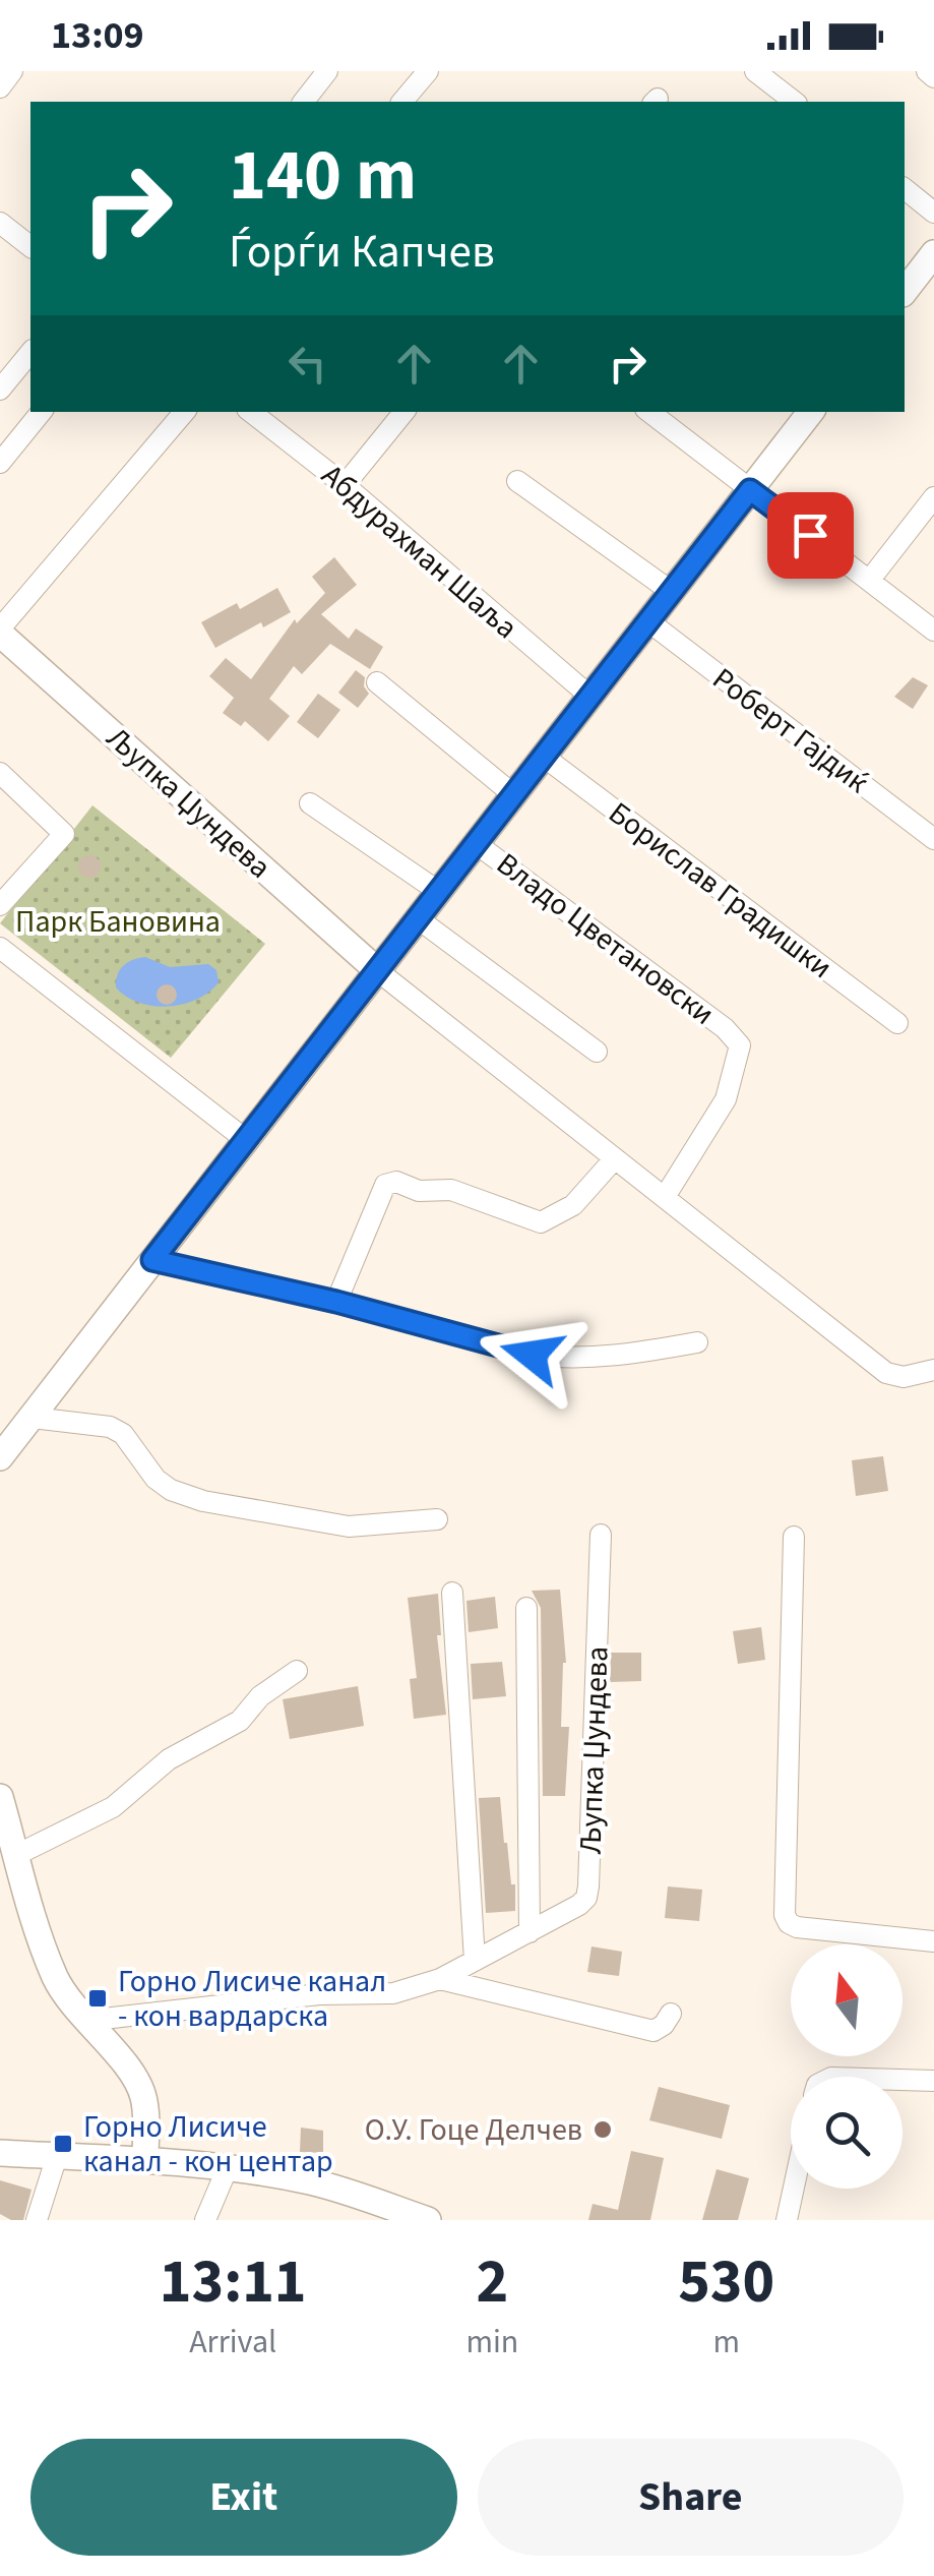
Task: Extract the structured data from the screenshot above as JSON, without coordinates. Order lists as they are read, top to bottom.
{
  "streets": {
    "street": [
      "Абдурахман Шаља",
      "Роберт Гајдиќ",
      "Љупка Џундева",
      "Борислав Градишки",
      "Владо Цветановски"
    ]
  },
  "parks": ["Парк Бановина"],
  "places": {
    "transit": ["Горно Лисиче канал - кон вардарска", "Горно Лисиче канал - кон центар"],
    "other": ["О.У. Гоце Делчев"]
  },
  "north": "top",
  "page": {
    "status": "13:09",
    "turn": ["140 m", "Ѓорѓи Капчев"],
    "eta": [
      "13:11",
      "Arrival",
      "2",
      "min",
      "530",
      "m"
    ],
    "buttons": ["Exit", "Share"]
  }
}
